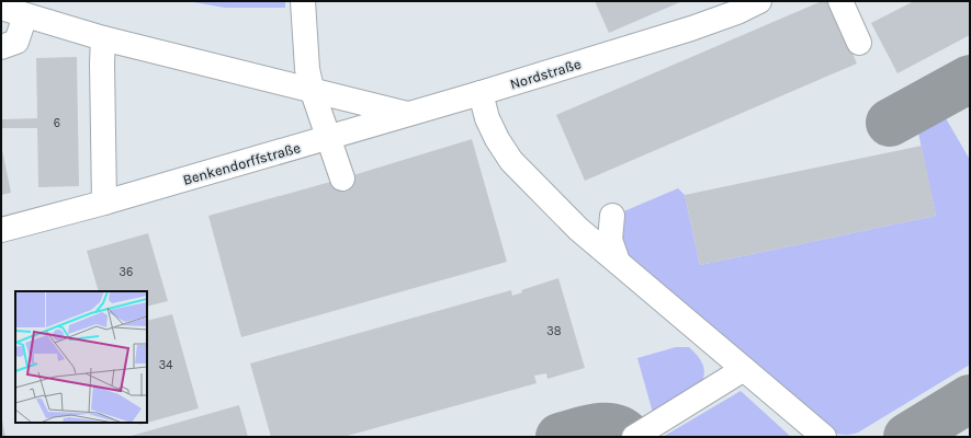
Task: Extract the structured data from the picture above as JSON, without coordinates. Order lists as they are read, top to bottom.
{
  "streets": {
    "street": ["Nordstraße", "Benkendorffstraße"]
  },
  "crossings": [
    ["Nordstraße", "Benkendorffstraße"]
  ],
  "house_numbers": [
    "6",
    "36",
    "38",
    "34"
  ]
}
